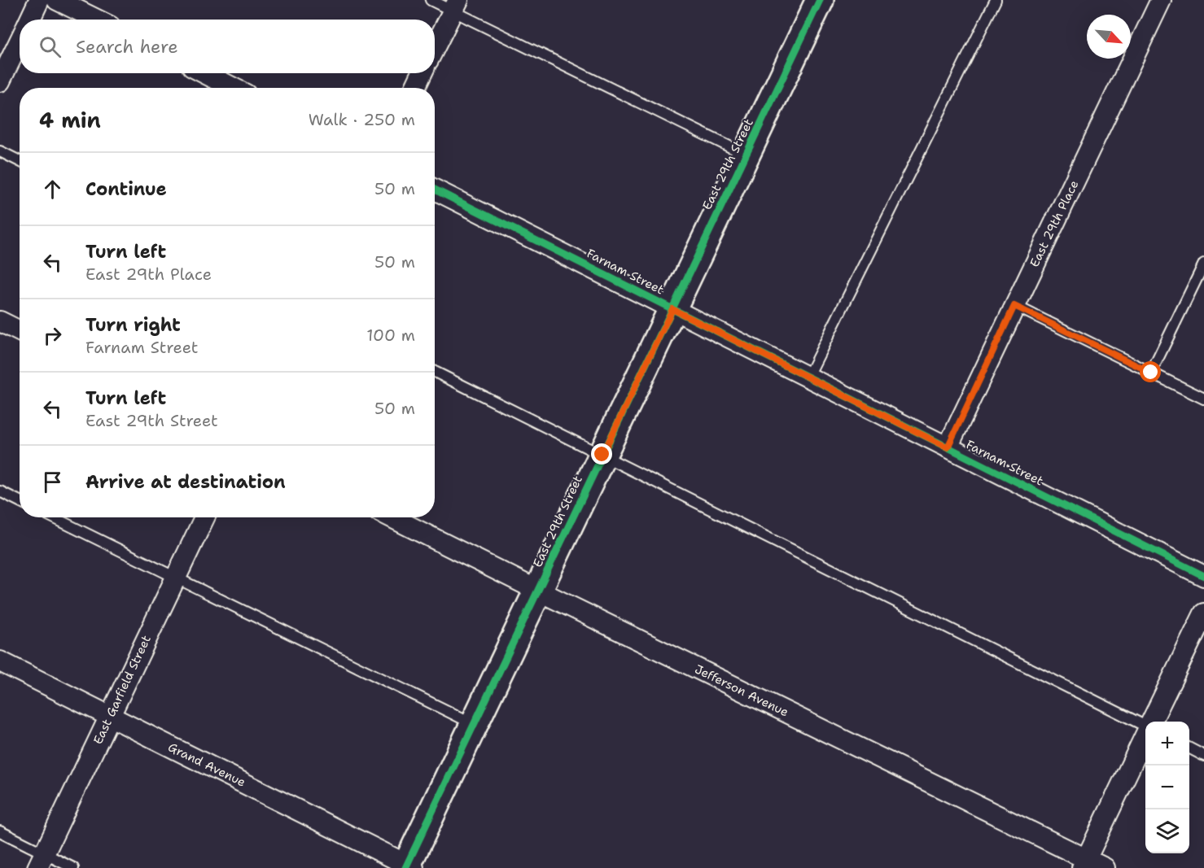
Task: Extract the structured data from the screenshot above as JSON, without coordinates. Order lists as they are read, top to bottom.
{
  "streets": {
    "street": [
      "East 29th Street",
      "East 29th Place",
      "Farnam Street",
      "East Garfield Street",
      "Jefferson Avenue",
      "Grand Avenue"
    ]
  },
  "crossings": [
    ["East 29th Street", "Farnam Street"],
    ["East 29th Street", "Jefferson Avenue"],
    ["East 29th Street", "Grand Avenue"],
    ["East 29th Place", "Farnam Street"],
    ["East Garfield Street", "Grand Avenue"]
  ],
  "north": "bottom right",
  "page": {
    "search": "Search here",
    "heading": ["4 min", "Walk · 250 m"],
    "list": [
      ["Continue", "50 m"],
      ["Turn left", "East 29th Place", "50 m"],
      ["Turn right", "Farnam Street", "100 m"],
      ["Turn left", "East 29th Street", "50 m"],
      "Arrive at destination"
    ],
    "map_buttons": ["+", "−"]
  }
}
